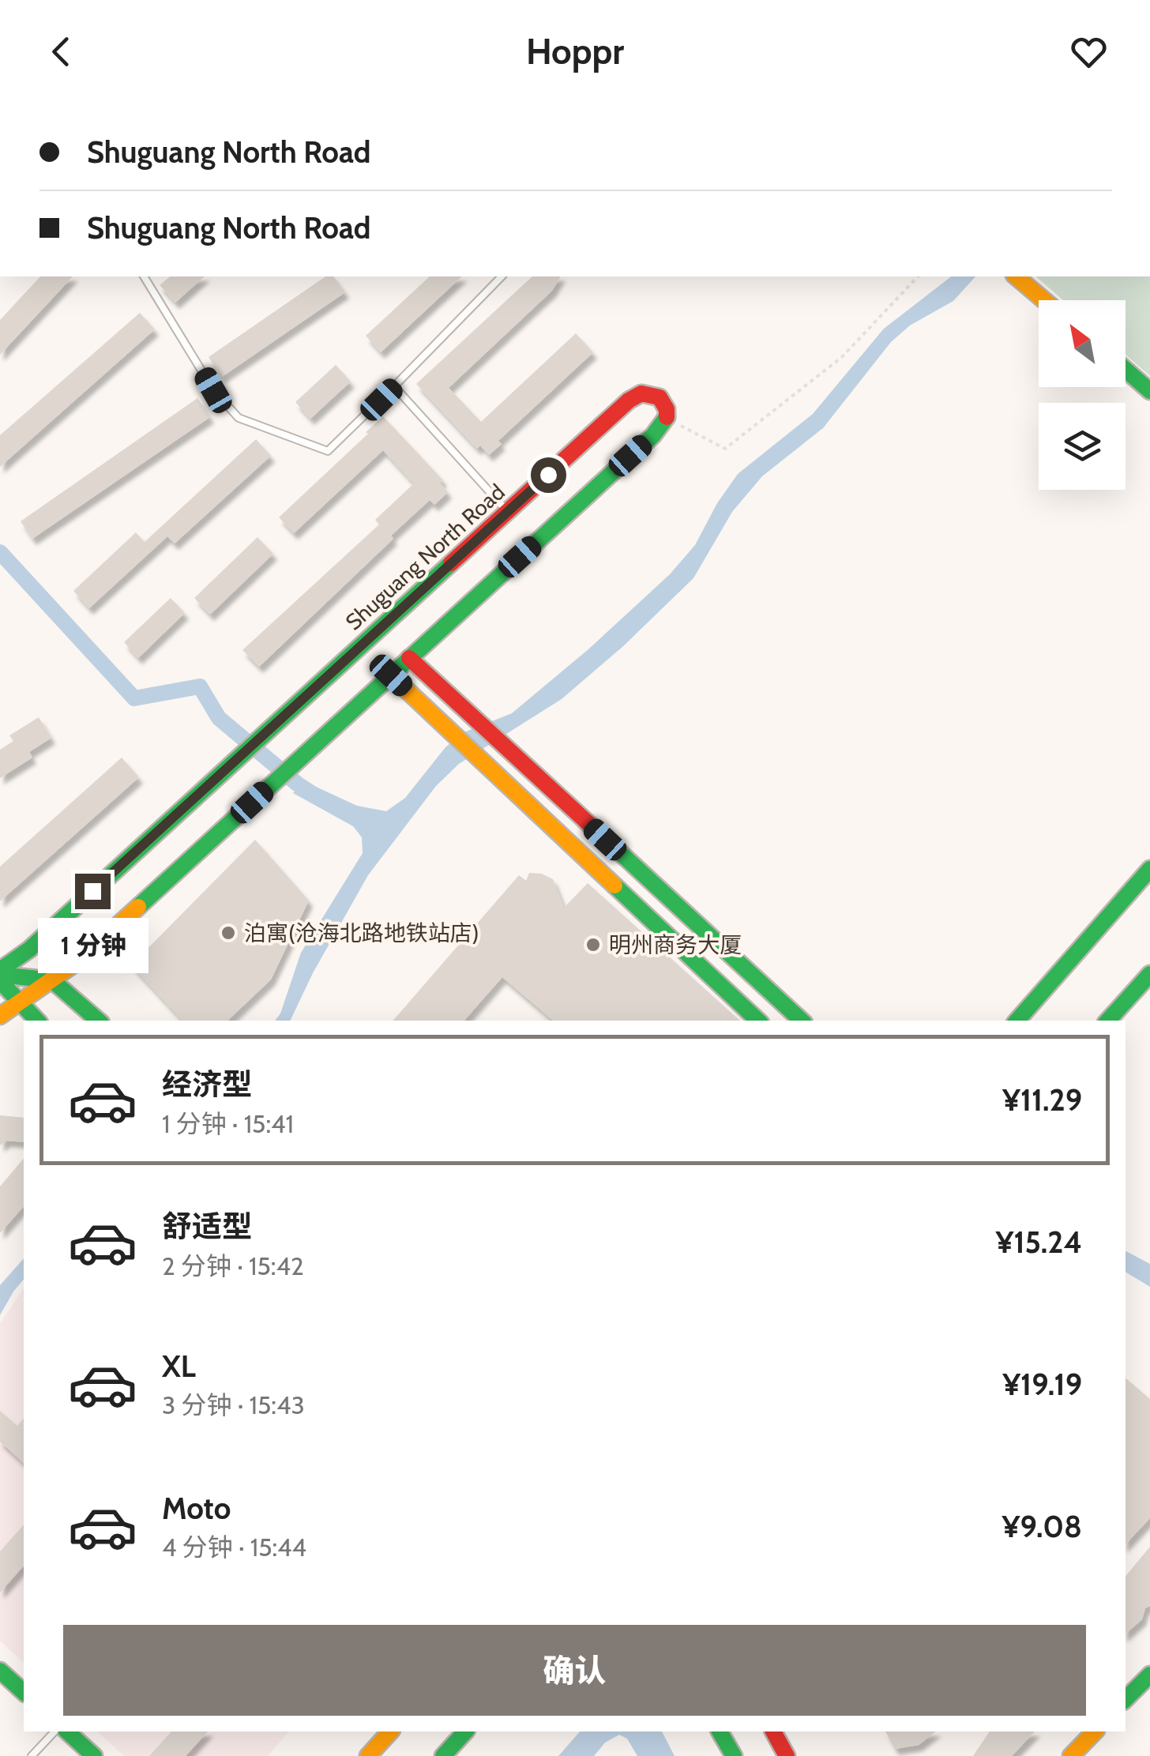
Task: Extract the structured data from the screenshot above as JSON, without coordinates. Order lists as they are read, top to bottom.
{
  "streets": {
    "main road": ["Shuguang North Road"]
  },
  "places": ["泊寓(沧海北路地铁站店)", "明州商务大厦"],
  "north": "top left",
  "page": {
    "header": "Hoppr",
    "banner": ["Shuguang North Road", "Shuguang North Road"],
    "bubble": "1 分钟",
    "list": [
      {
        "name": "经济型",
        "note": "1 分钟 · 15:41",
        "value": "¥11.29"
      },
      {
        "name": "舒适型",
        "note": "2 分钟 · 15:42",
        "value": "¥15.24"
      },
      {
        "name": "XL",
        "note": "3 分钟 · 15:43",
        "value": "¥19.19"
      },
      {
        "name": "Moto",
        "note": "4 分钟 · 15:44",
        "value": "¥9.08"
      }
    ],
    "buttons": "确认"
  }
}
